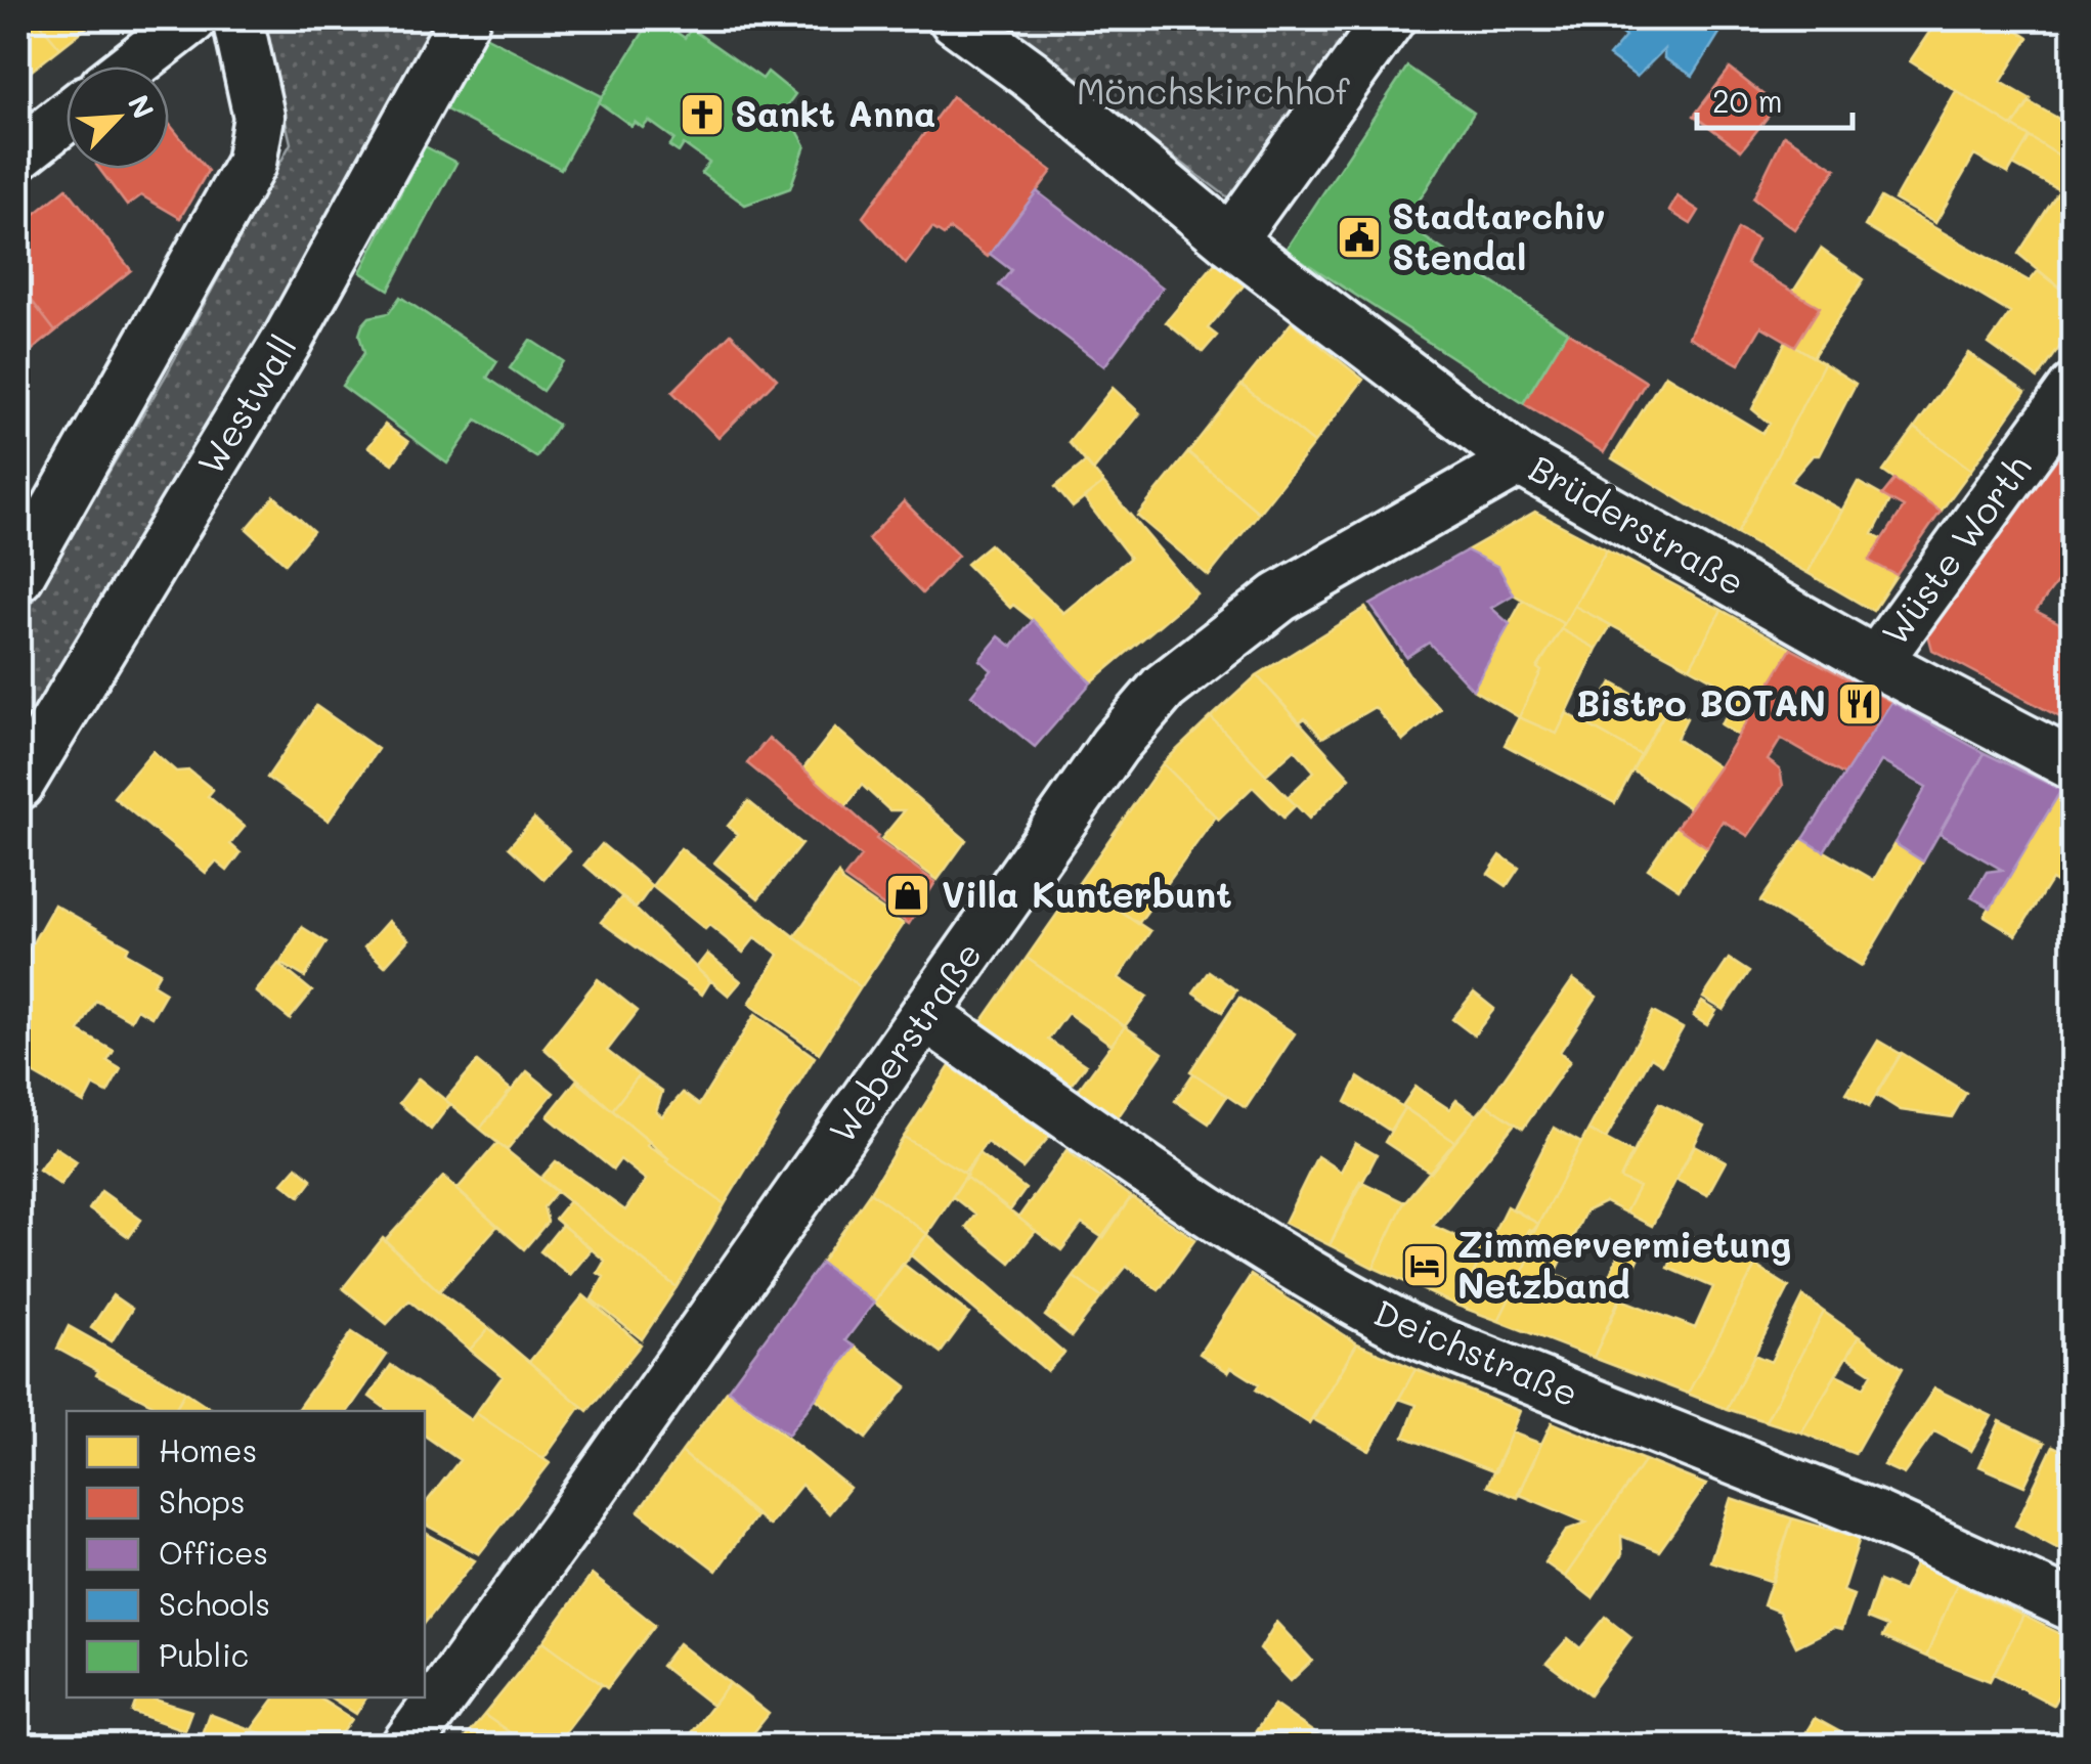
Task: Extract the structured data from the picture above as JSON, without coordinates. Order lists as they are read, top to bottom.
{
  "streets": {
    "street": [
      "Westwall",
      "Brüderstraße",
      "Wüste Worth",
      "Weberstraße",
      "Deichstraße"
    ]
  },
  "crossings": [
    ["Brüderstraße", "Wüste Worth"],
    ["Brüderstraße", "Weberstraße"],
    ["Weberstraße", "Deichstraße"]
  ],
  "parks": ["Mönchskirchhof"],
  "places": {
    "church": ["Sankt Anna"],
    "public building": ["Stadtarchiv Stendal"],
    "restaurant": ["Bistro BOTAN"],
    "shop": ["Villa Kunterbunt"],
    "hotel": ["Zimmervermietung Netzband"]
  },
  "legend": [
    "Homes",
    "Shops",
    "Offices",
    "Schools",
    "Public"
  ],
  "scale_bar": "20 m",
  "north": "top right"
}
